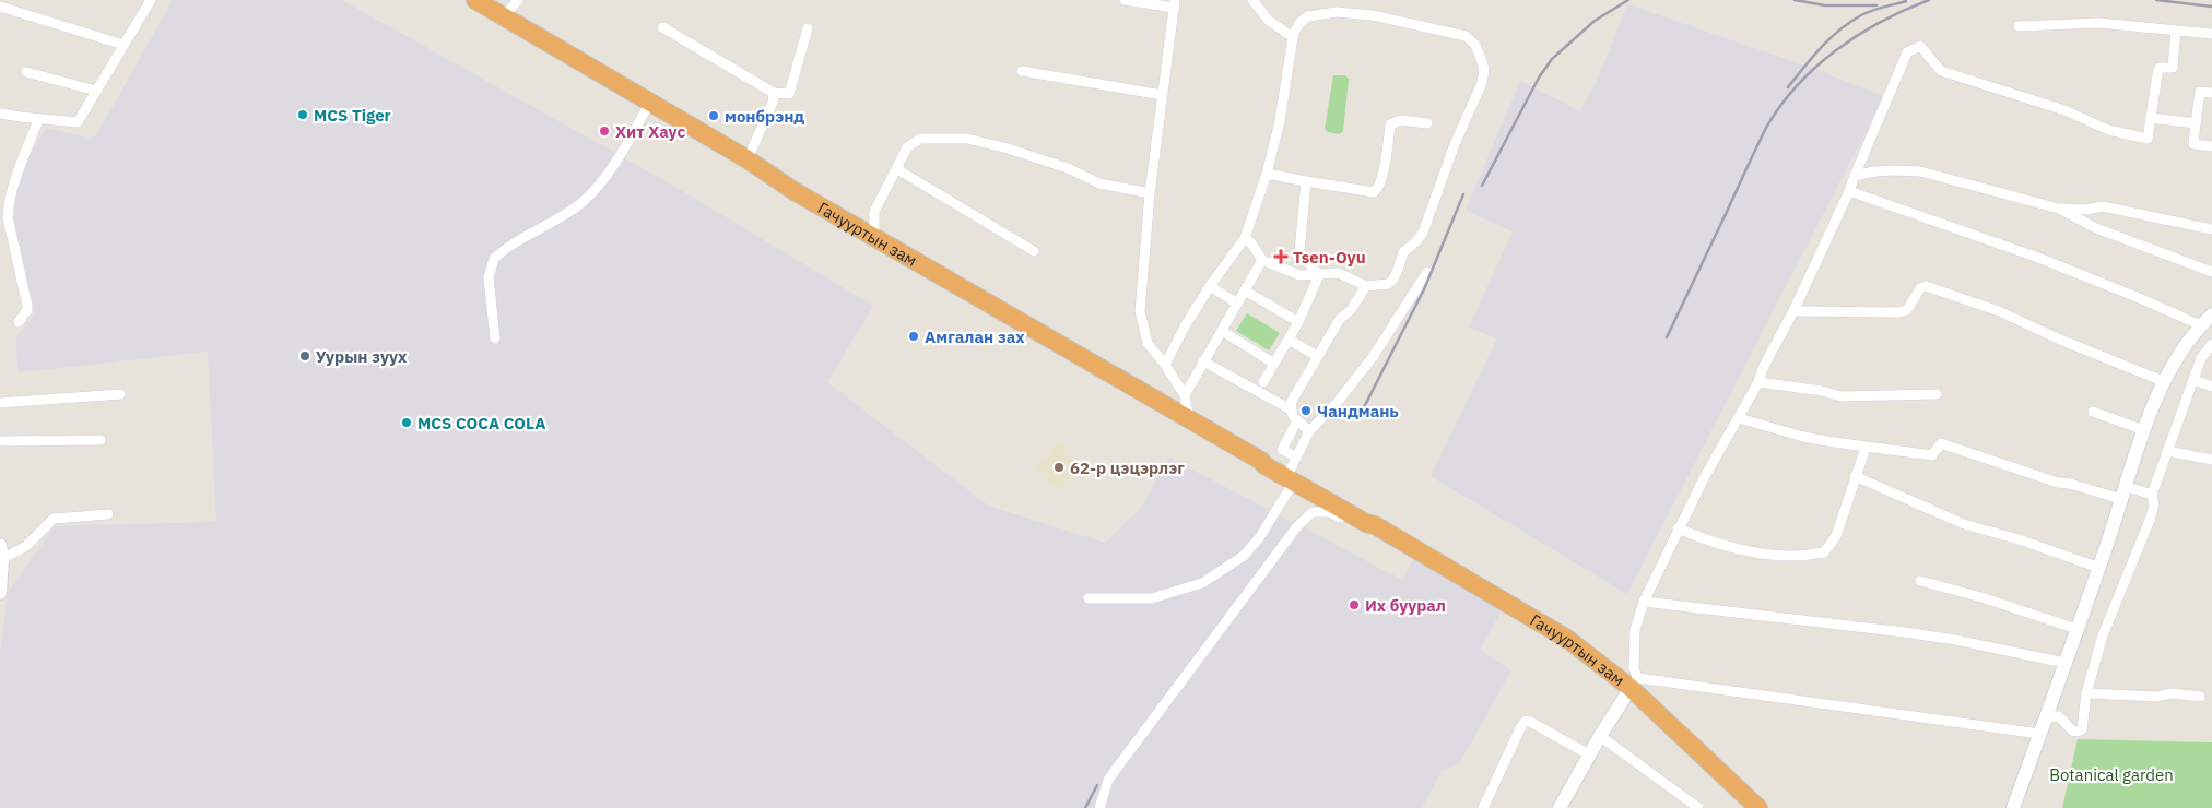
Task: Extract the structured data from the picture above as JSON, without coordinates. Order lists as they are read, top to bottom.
{
  "streets": {
    "highway": ["Гачууртын зам"]
  },
  "parks": ["Botanical garden"],
  "places": {
    "other": [
      "MCS Tiger",
      "монбрэнд",
      "Хит Хаус",
      "Амгалан зах",
      "Уурын зуух",
      "Чандмань",
      "MCS COCA COLA",
      "62-р цэцэрлэг",
      "Их буурал"
    ],
    "health": ["Tsen-Oyu"]
  }
}
